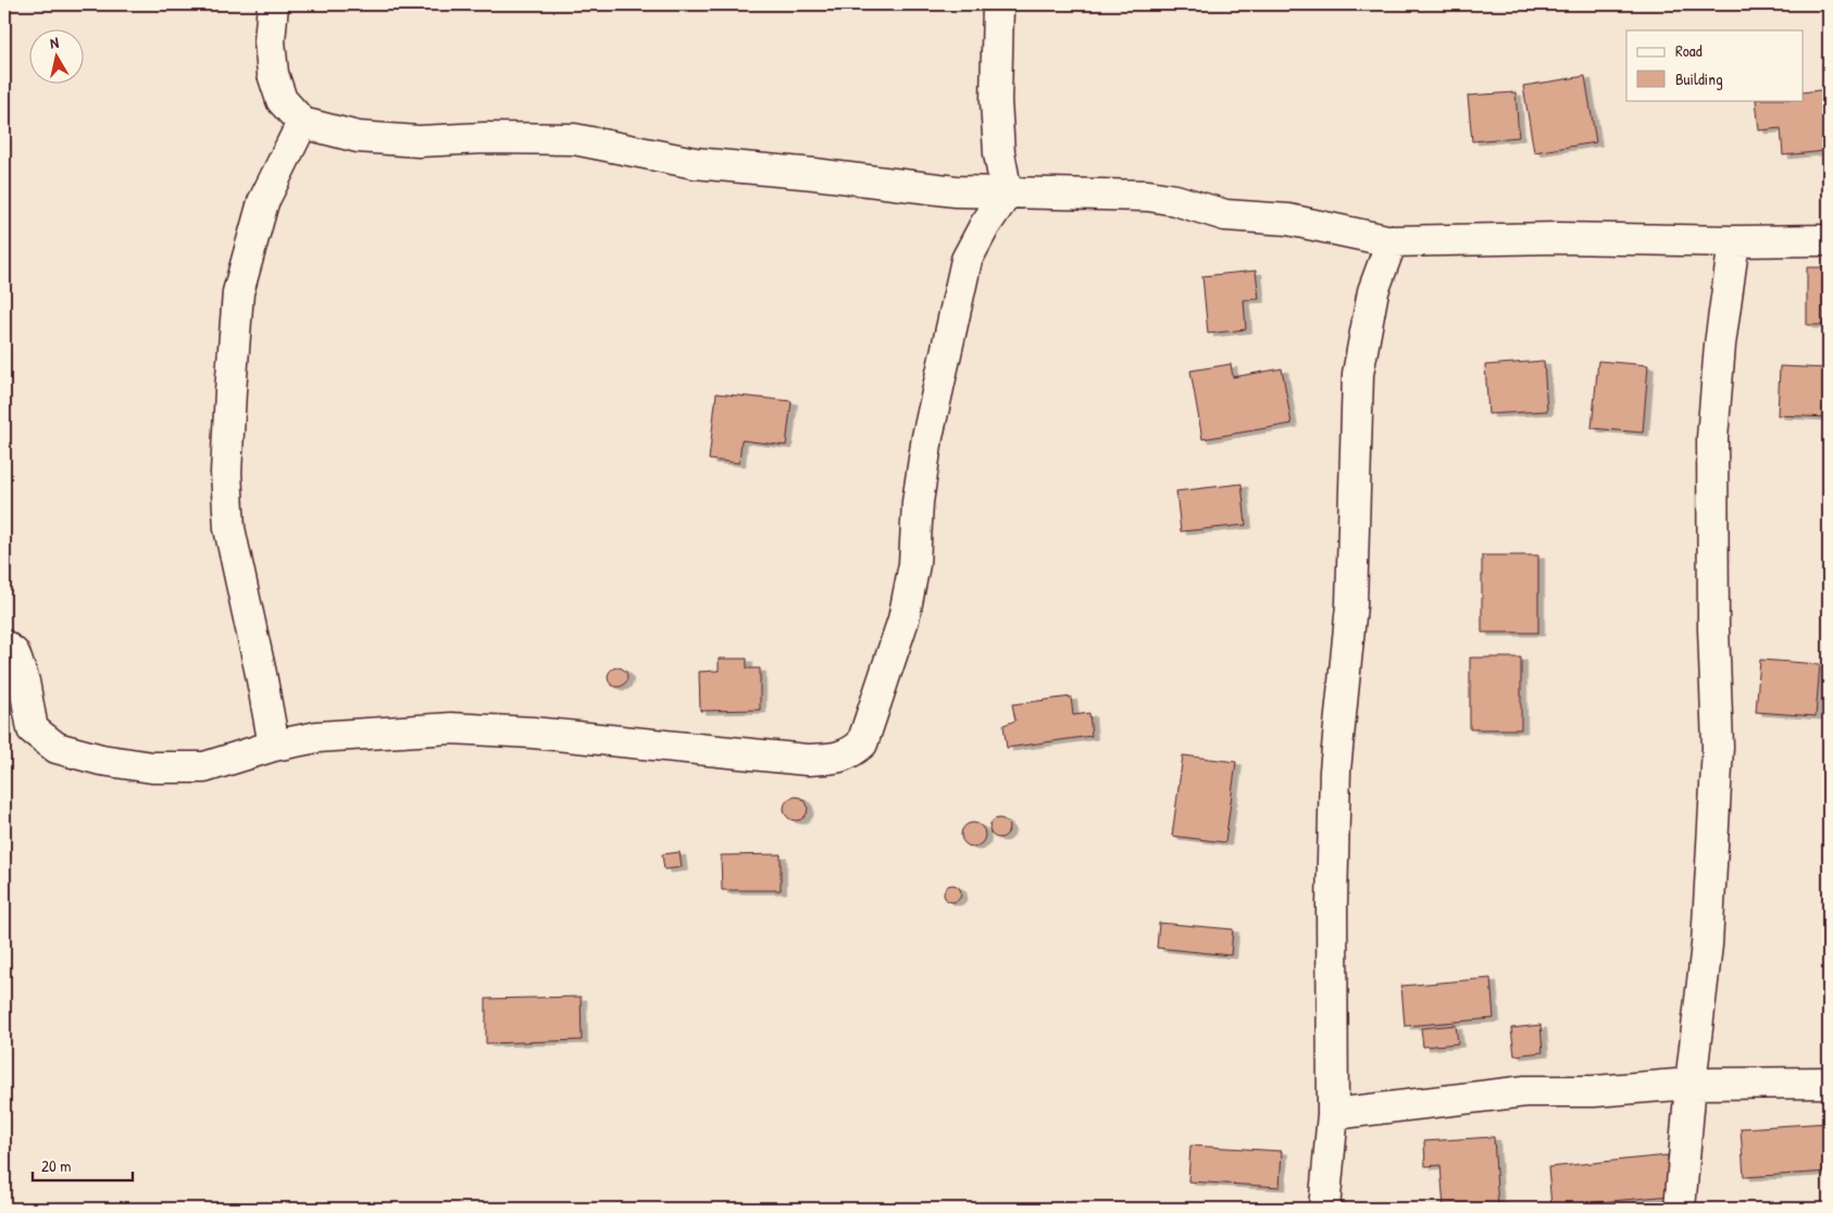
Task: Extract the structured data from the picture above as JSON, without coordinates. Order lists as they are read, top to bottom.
{
  "legend": ["Road", "Building"],
  "scale_bar": "20 m",
  "north": "top"
}
